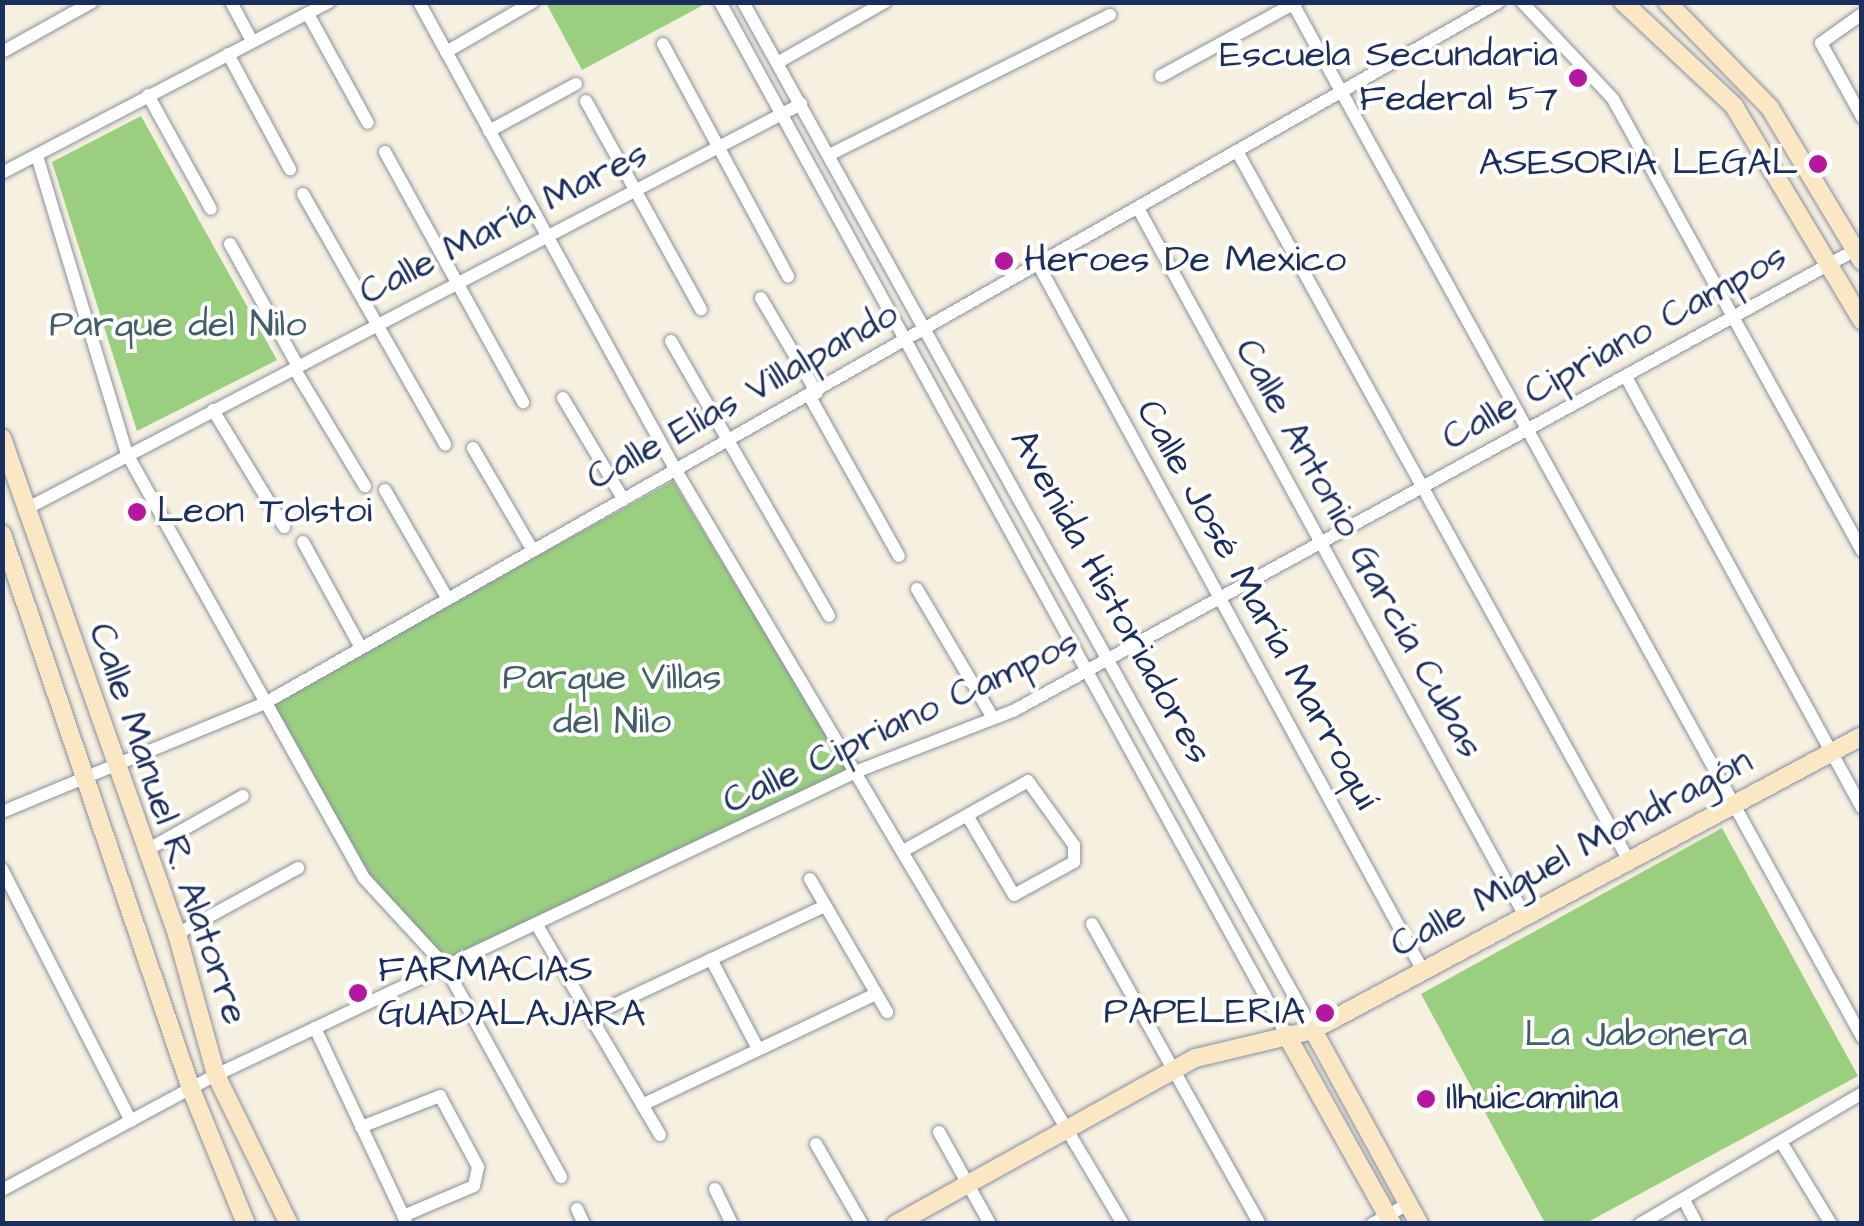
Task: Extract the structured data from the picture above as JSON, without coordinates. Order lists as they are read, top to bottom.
{
  "streets": {
    "street": [
      "Calle María Mares",
      "Calle Cipriano Campos",
      "Calle Elías Villalpando",
      "Calle Antonio García Cubas",
      "Avenida Historiadores",
      "Calle José María Marroquí",
      "Calle Manuel R. Alatorre",
      "Calle Miguel Mondragón"
    ]
  },
  "crossings": [
    ["Calle María Mares", "Avenida Historiadores"],
    ["Calle María Mares", "Calle Manuel R. Alatorre"],
    ["Calle Cipriano Campos", "Calle Antonio García Cubas"],
    ["Calle Cipriano Campos", "Avenida Historiadores"],
    ["Calle Cipriano Campos", "Calle José María Marroquí"],
    ["Calle Cipriano Campos", "Calle Manuel R. Alatorre"],
    ["Calle Elías Villalpando", "Calle Antonio García Cubas"],
    ["Calle Elías Villalpando", "Avenida Historiadores"],
    ["Calle Elías Villalpando", "Calle José María Marroquí"],
    ["Calle Elías Villalpando", "Calle Manuel R. Alatorre"],
    ["Calle Antonio García Cubas", "Calle Miguel Mondragón"],
    ["Avenida Historiadores", "Calle Miguel Mondragón"],
    ["Calle José María Marroquí", "Calle Miguel Mondragón"]
  ],
  "parks": ["Parque del Nilo", "Parque Villas del Nilo", "La Jabonera"],
  "places": [
    "Escuela Secundaria Federal 57",
    "ASESORIA LEGAL",
    "Heroes De Mexico",
    "Leon Tolstoi",
    "FARMACIAS GUADALAJARA",
    "PAPELERIA",
    "Ilhuicamina"
  ]
}
